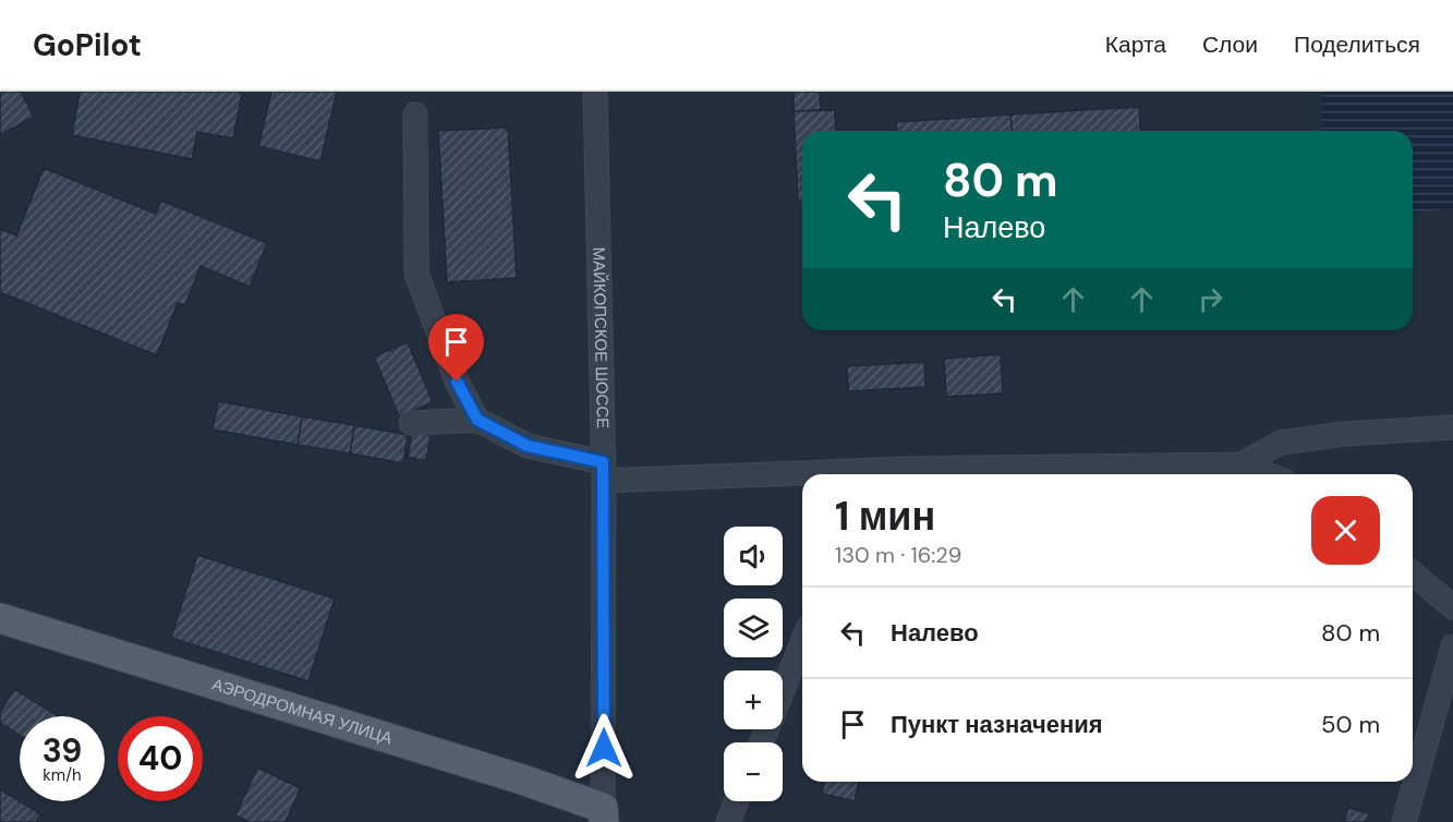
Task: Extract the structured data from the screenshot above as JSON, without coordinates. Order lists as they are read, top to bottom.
{
  "streets": {
    "main road": ["АЭРОДРОМНАЯ УЛИЦА"],
    "street": ["МАЙКОПСКОЕ ШОССЕ"]
  },
  "crossings": [
    ["МАЙКОПСКОЕ ШОССЕ", "АЭРОДРОМНАЯ УЛИЦА"]
  ],
  "page": {
    "header": "GoPilot",
    "nav": ["Карта", "Слои", "Поделиться"],
    "turn": ["80 m", "Налево"],
    "heading": ["1 мин", "130 m · 16:29"],
    "map_buttons": ["+", "−"],
    "list": [
      {
        "name": "Налево",
        "value": "80 m"
      },
      {
        "name": "Пункт назначения",
        "value": "50 m"
      }
    ],
    "speed": "39 km/h",
    "limit": "40"
  }
}
